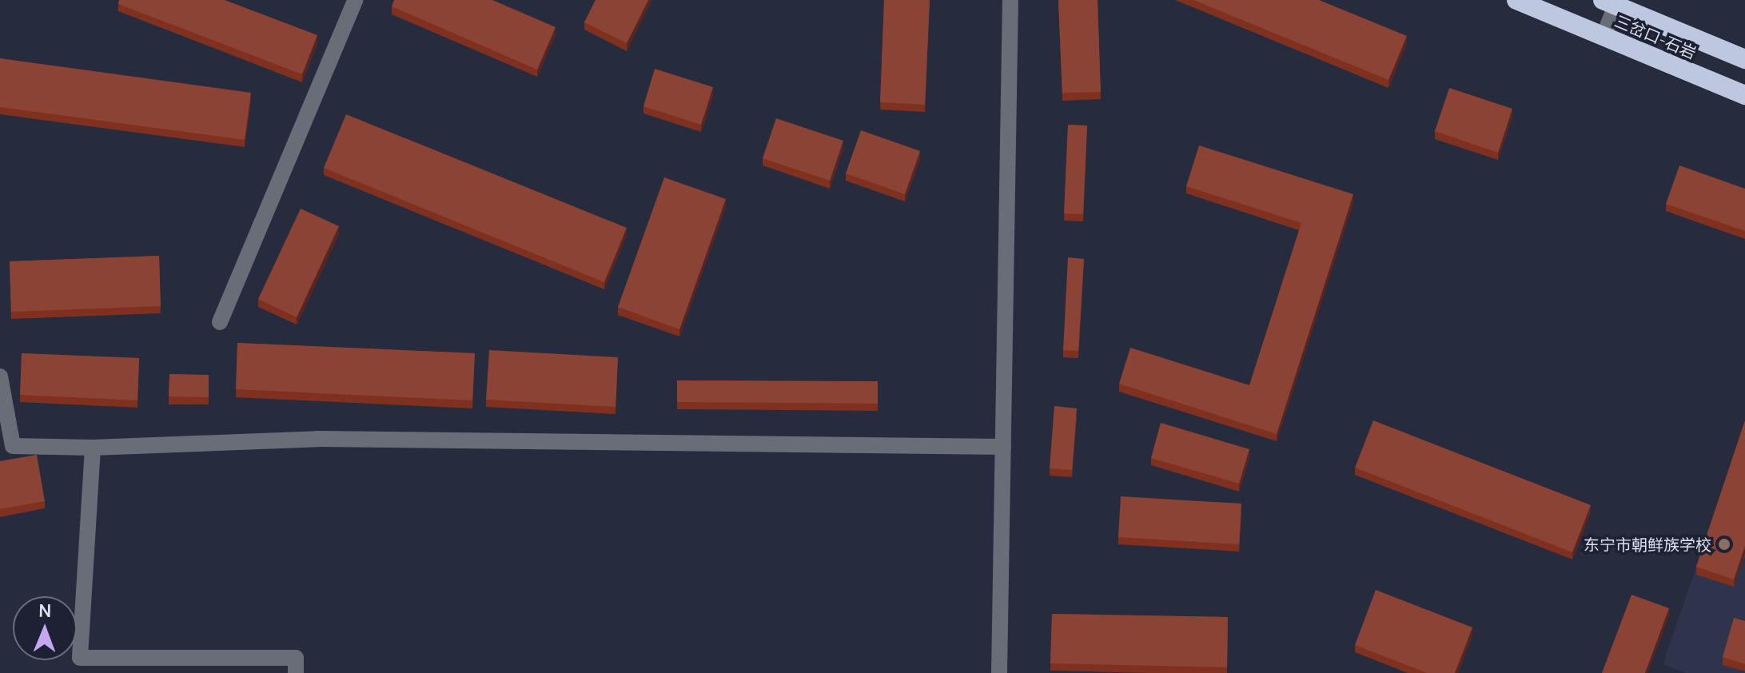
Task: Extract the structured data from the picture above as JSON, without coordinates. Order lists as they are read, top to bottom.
{
  "streets": {
    "highway": ["三岔口-石岩"]
  },
  "places": ["东宁市朝鲜族学校"],
  "north": "top"
}
